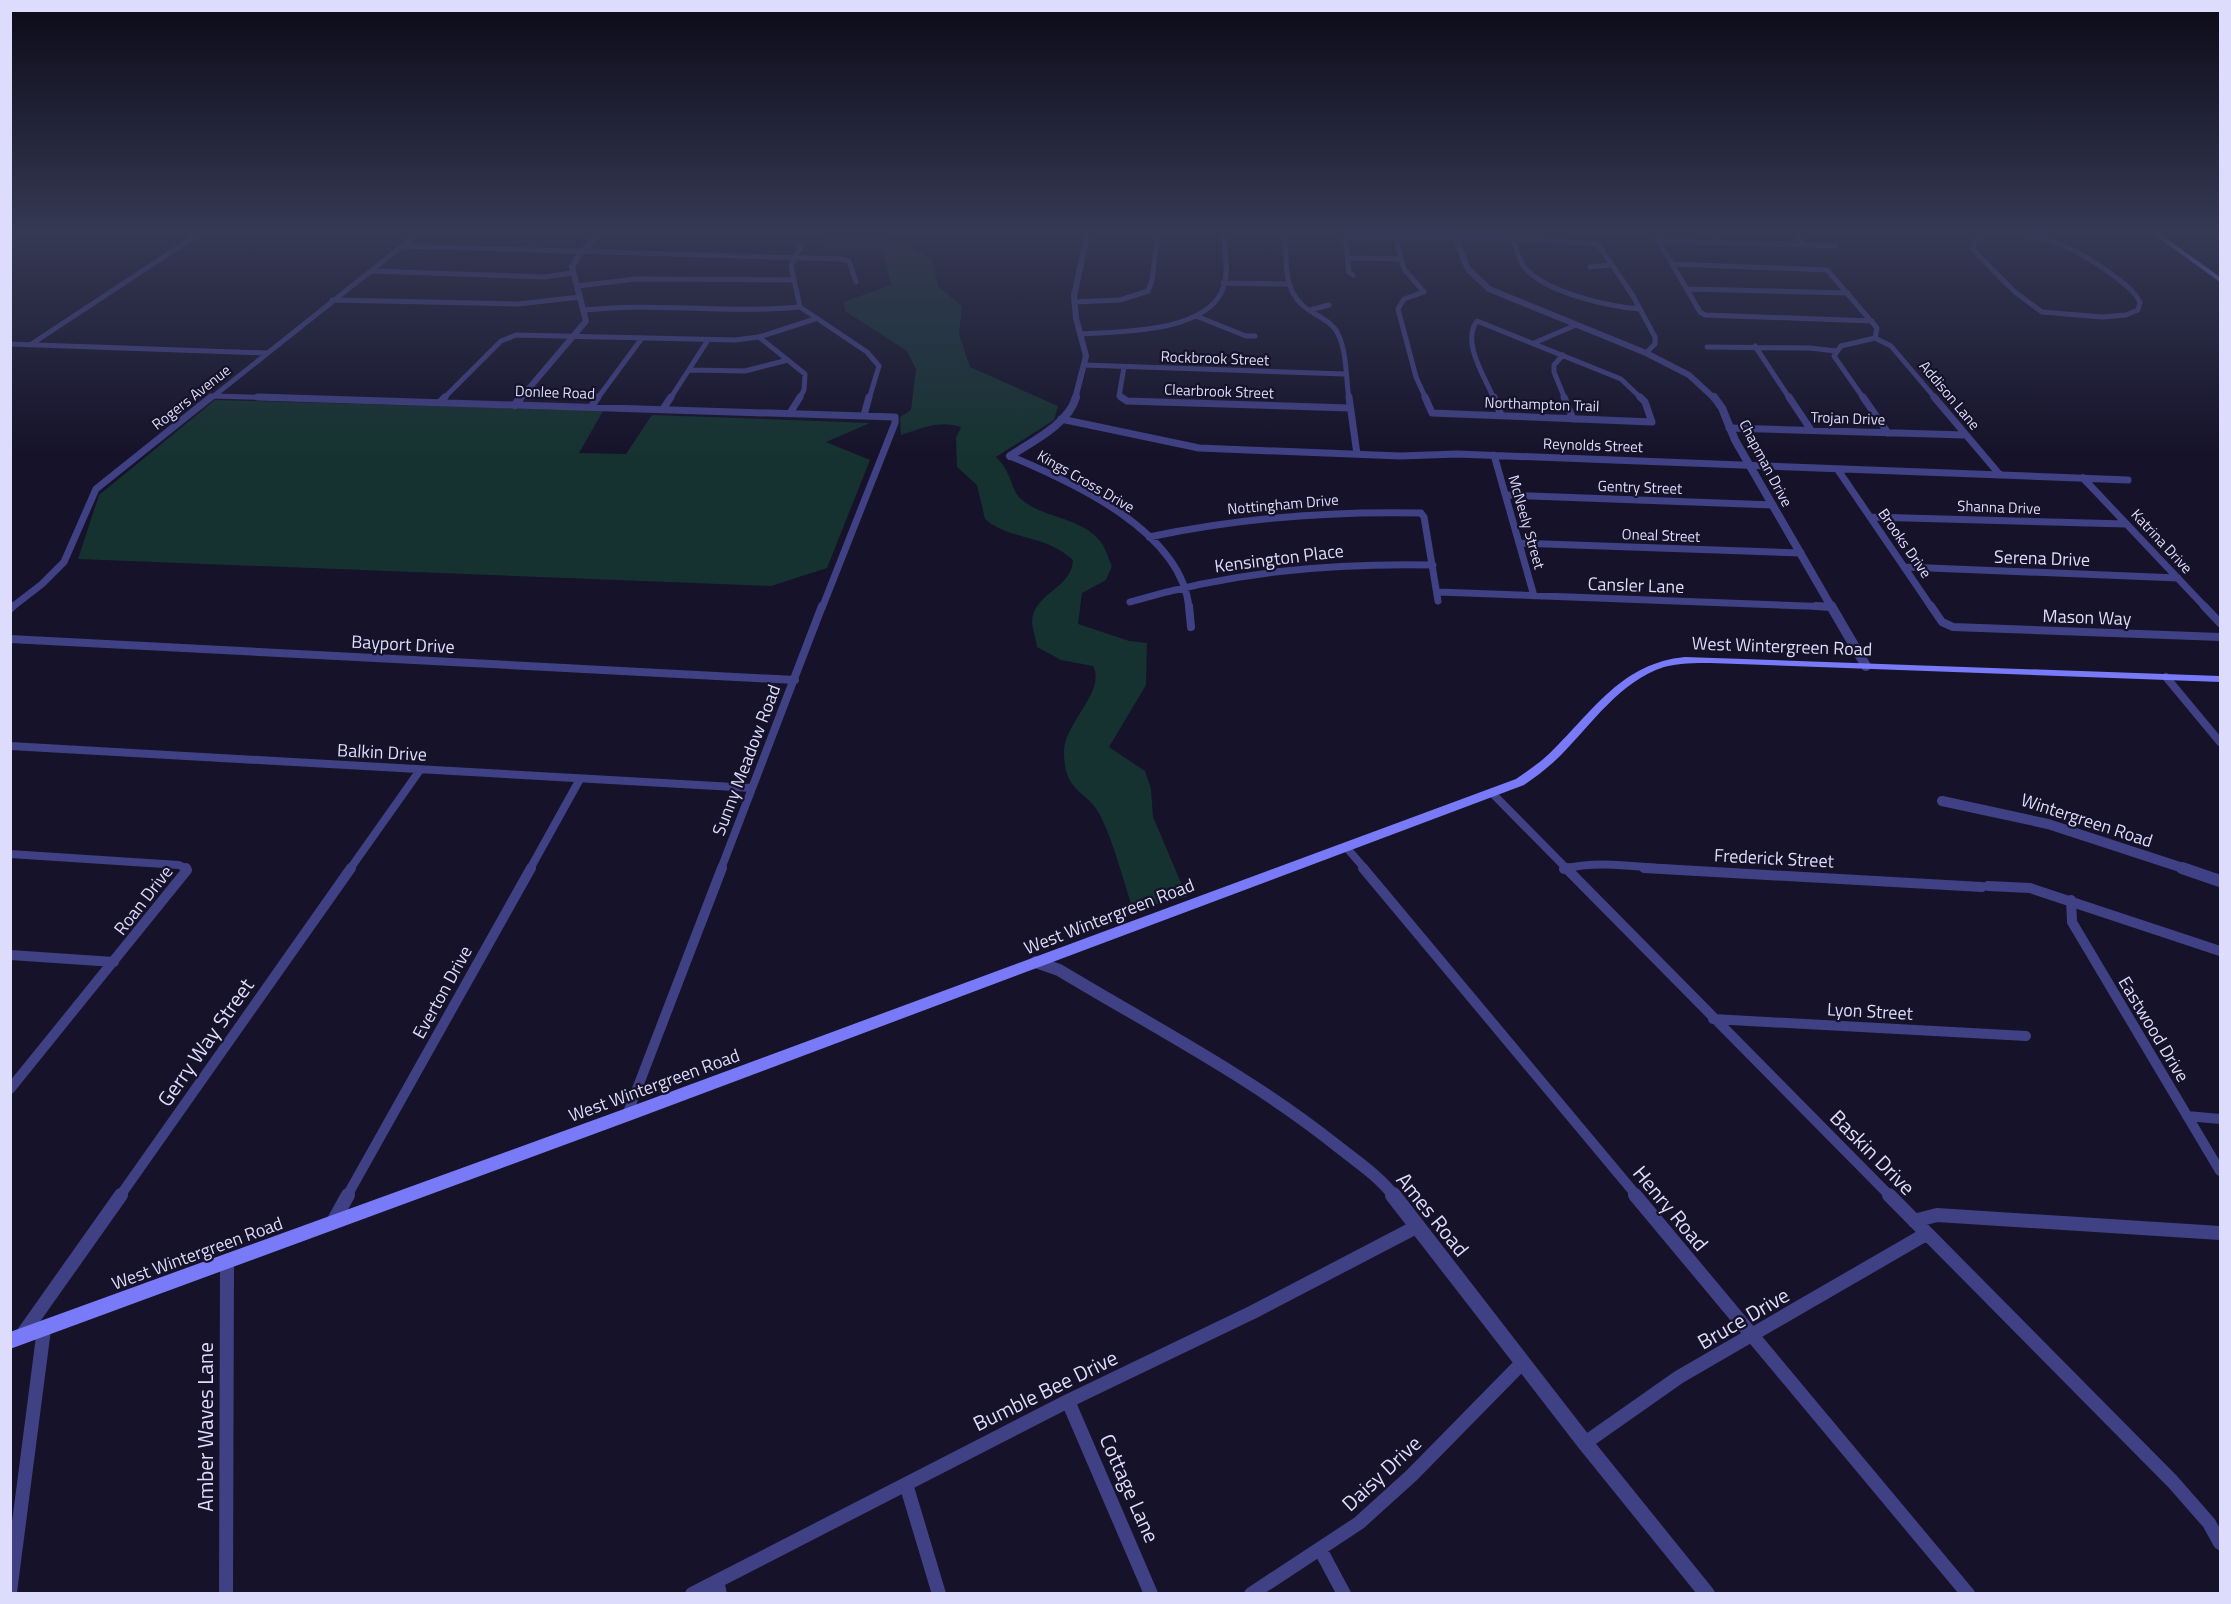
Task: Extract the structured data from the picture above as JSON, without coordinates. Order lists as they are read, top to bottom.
{
  "streets": {
    "main road": ["West Wintergreen Road"],
    "street": [
      "Rockbrook Street",
      "Clearbrook Street",
      "Donlee Road",
      "Addison Lane",
      "Rogers Avenue",
      "Northampton Trail",
      "Trojan Drive",
      "Reynolds Street",
      "Chapman Drive",
      "Kings Cross Drive",
      "Gentry Street",
      "Nottingham Drive",
      "Shanna Drive",
      "McNeely Street",
      "Oneal Street",
      "Katrina Drive",
      "Brooks Drive",
      "Kensington Place",
      "Serena Drive",
      "Cansler Lane",
      "Mason Way",
      "Bayport Drive",
      "Balkin Drive",
      "Sunny Meadow Road",
      "Wintergreen Road",
      "Frederick Street",
      "Roan Drive",
      "Everton Drive",
      "Lyon Street",
      "Eastwood Drive",
      "Gerry Way Street",
      "Baskin Drive",
      "Henry Road",
      "Ames Road",
      "Bruce Drive",
      "Bumble Bee Drive",
      "Amber Waves Lane",
      "Daisy Drive",
      "Cottage Lane"
    ]
  },
  "crossings": [
    ["Rockbrook Street", "Clearbrook Street"],
    ["Donlee Road", "Rogers Avenue"],
    ["Donlee Road", "Sunny Meadow Road"],
    ["Addison Lane", "Trojan Drive"],
    ["Addison Lane", "Reynolds Street"],
    ["Trojan Drive", "Chapman Drive"],
    ["Reynolds Street", "Chapman Drive"],
    ["Reynolds Street", "McNeely Street"],
    ["Reynolds Street", "Katrina Drive"],
    ["Reynolds Street", "Brooks Drive"],
    ["Chapman Drive", "Gentry Street"],
    ["Chapman Drive", "Oneal Street"],
    ["Chapman Drive", "Cansler Lane"],
    ["Chapman Drive", "West Wintergreen Road"],
    ["Kings Cross Drive", "Nottingham Drive"],
    ["Kings Cross Drive", "Kensington Place"],
    ["Gentry Street", "McNeely Street"],
    ["Nottingham Drive", "Kensington Place"],
    ["Shanna Drive", "Katrina Drive"],
    ["Shanna Drive", "Brooks Drive"],
    ["McNeely Street", "Oneal Street"],
    ["McNeely Street", "Cansler Lane"],
    ["Katrina Drive", "Serena Drive"],
    ["Brooks Drive", "Serena Drive"],
    ["Brooks Drive", "Mason Way"],
    ["Bayport Drive", "Sunny Meadow Road"],
    ["West Wintergreen Road", "Sunny Meadow Road"],
    ["West Wintergreen Road", "Everton Drive"],
    ["West Wintergreen Road", "Gerry Way Street"],
    ["West Wintergreen Road", "Baskin Drive"],
    ["West Wintergreen Road", "Henry Road"],
    ["West Wintergreen Road", "Ames Road"],
    ["West Wintergreen Road", "Amber Waves Lane"],
    ["Balkin Drive", "Sunny Meadow Road"],
    ["Balkin Drive", "Everton Drive"],
    ["Balkin Drive", "Gerry Way Street"],
    ["Frederick Street", "Eastwood Drive"],
    ["Frederick Street", "Baskin Drive"],
    ["Lyon Street", "Baskin Drive"],
    ["Baskin Drive", "Bruce Drive"],
    ["Henry Road", "Bruce Drive"],
    ["Ames Road", "Bruce Drive"],
    ["Ames Road", "Bumble Bee Drive"],
    ["Ames Road", "Daisy Drive"],
    ["Bumble Bee Drive", "Cottage Lane"]
  ]
}
